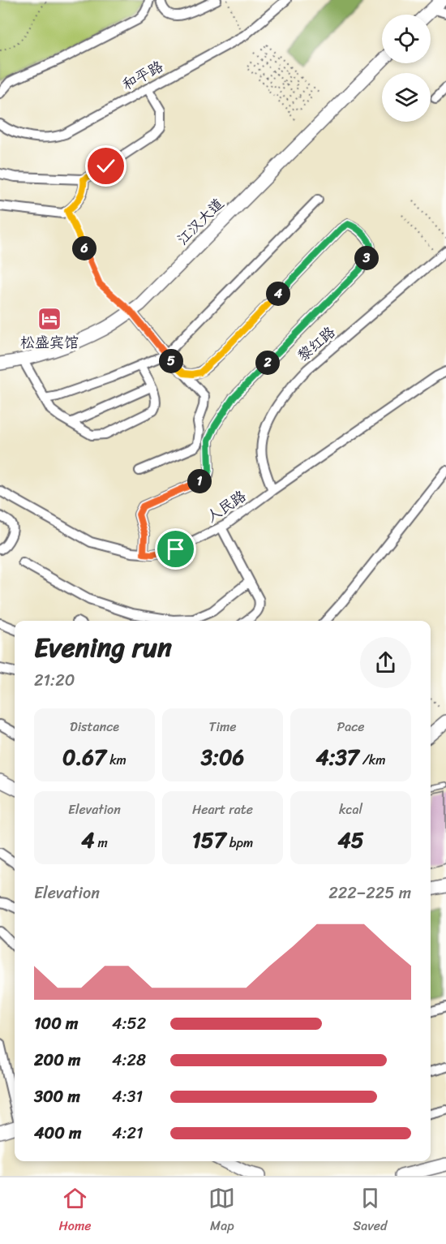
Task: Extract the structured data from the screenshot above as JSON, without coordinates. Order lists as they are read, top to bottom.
{
  "streets": {
    "main road": ["江汉大道"],
    "street": ["和平路", "黎红路", "人民路"]
  },
  "crossings": [
    ["黎红路", "人民路"]
  ],
  "places": {
    "hotel": ["松盛宾馆"]
  },
  "page": {
    "pins": [
      "6",
      "3",
      "4",
      "5",
      "2",
      "1"
    ],
    "heading": ["Evening run", "21:20"],
    "stats": [
      ["Distance", "0.67 km"],
      ["Time", "3:06"],
      ["Pace", "4:37 /km"],
      ["Elevation", "4 m"],
      ["Heart rate", "157 bpm"],
      ["kcal", "45"]
    ],
    "chart": ["Elevation", "222–225 m"],
    "list": [
      {
        "name": "100 m",
        "note": "4:52"
      },
      {
        "name": "200 m",
        "note": "4:28"
      },
      {
        "name": "300 m",
        "note": "4:31"
      },
      {
        "name": "400 m",
        "note": "4:21"
      }
    ],
    "tabs": ["Home", "Map", "Saved"]
  }
}
